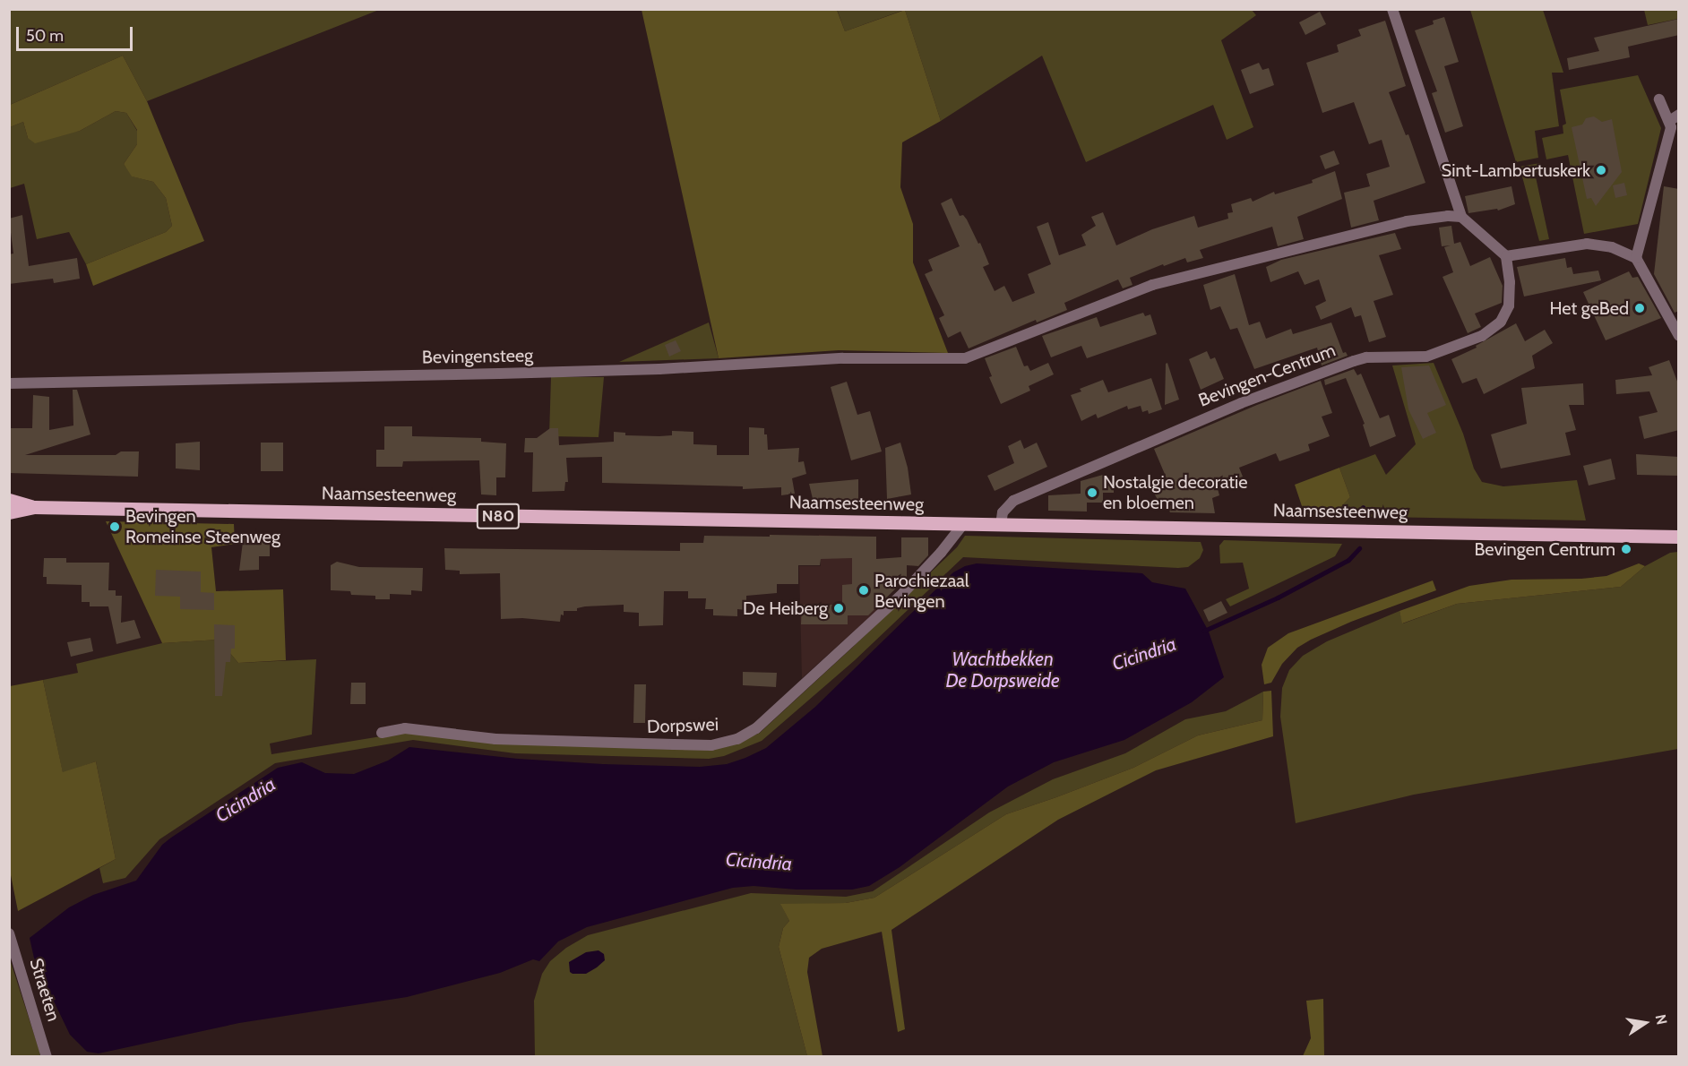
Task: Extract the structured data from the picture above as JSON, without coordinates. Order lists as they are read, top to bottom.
{
  "streets": {
    "main road": ["Naamsesteenweg", "N80"],
    "street": [
      "Bevingensteeg",
      "Bevingen-Centrum",
      "Dorpswei",
      "Straeten"
    ]
  },
  "crossings": [
    ["Bevingen-Centrum", "Naamsesteenweg"],
    ["Naamsesteenweg", "Dorpswei"]
  ],
  "water": ["Cicindria", "Wachtbekken De Dorpsweide"],
  "places": [
    "Sint-Lambertuskerk",
    "Het geBed",
    "Nostalgie decoratie en bloemen",
    "Bevingen Romeinse Steenweg",
    "Bevingen Centrum",
    "Parochiezaal Bevingen",
    "De Heiberg"
  ],
  "scale_bar": "50 m",
  "north": "right"
}
